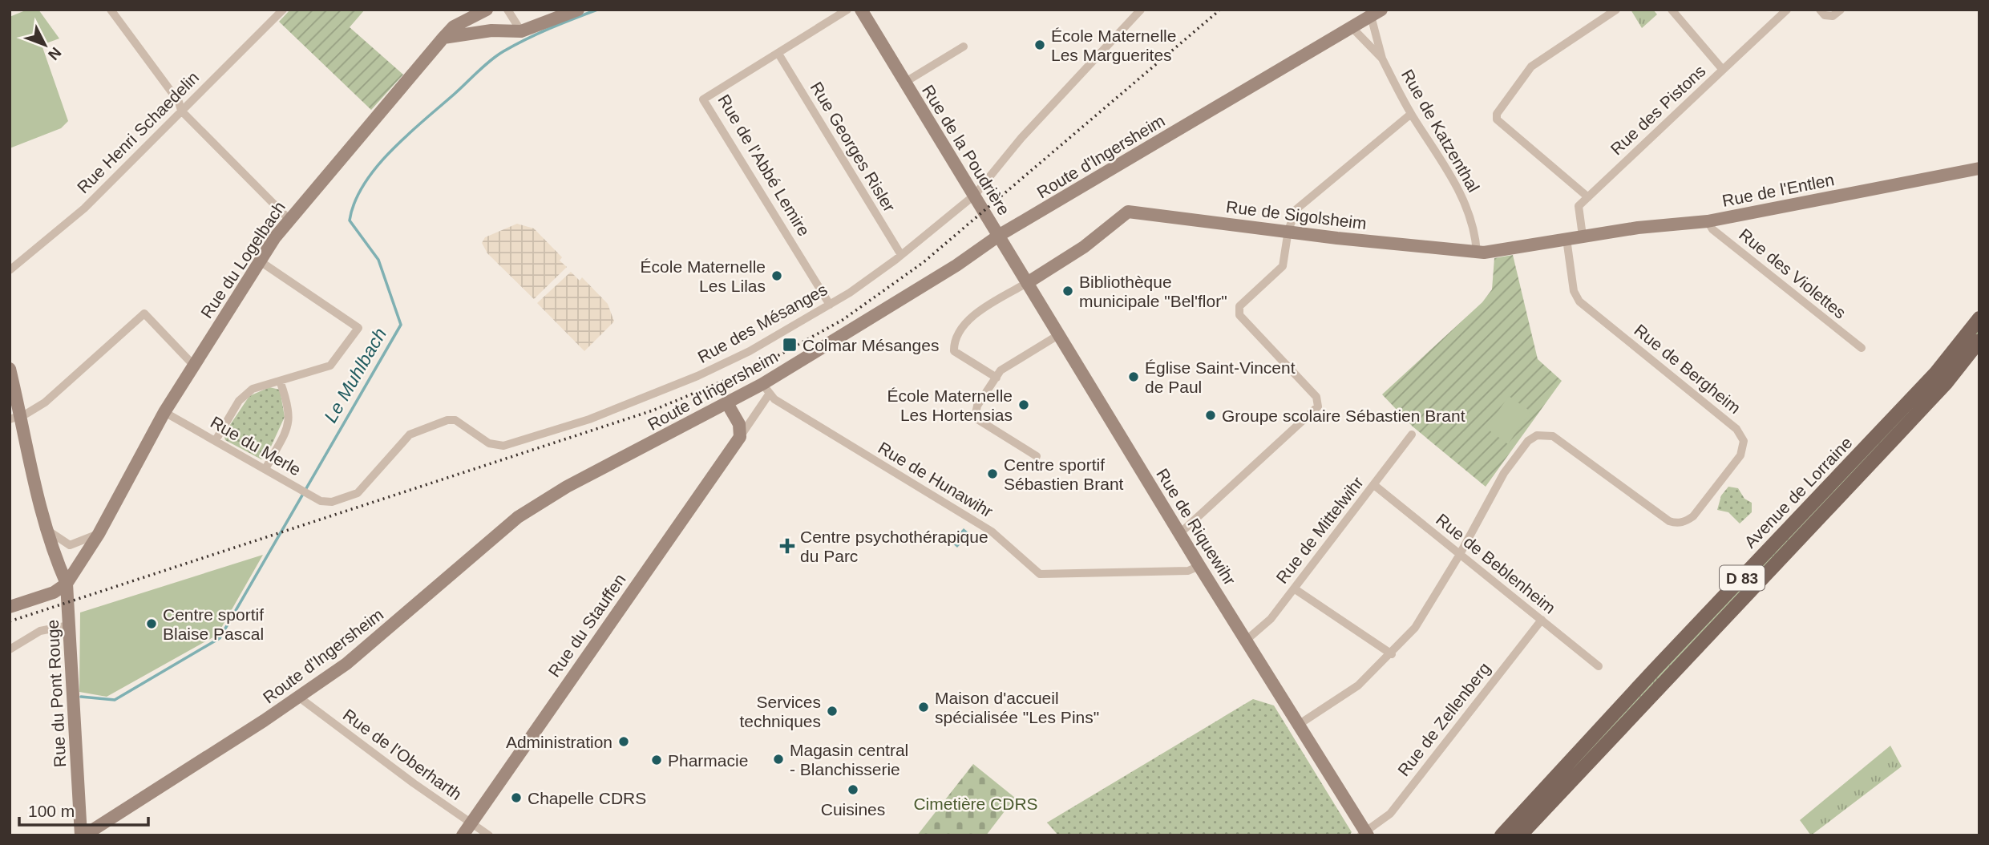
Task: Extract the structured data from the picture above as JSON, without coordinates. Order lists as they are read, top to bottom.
{
  "streets": {
    "main road": ["Avenue de Lorraine", "D 83"],
    "street": [
      "Rue des Pistons",
      "Rue de Katzenthal",
      "Rue Henri Schaedelin",
      "Rue Georges Risler",
      "Rue de la Poudrière",
      "Route d'Ingersheim",
      "Rue de l'Abbé Lemire",
      "Rue de l'Entlen",
      "Rue de Sigolsheim",
      "Rue du Logelbach",
      "Rue des Violettes",
      "Rue des Mésanges",
      "Rue de Bergheim",
      "Rue du Merle",
      "Rue de Hunawihr",
      "Rue de Riquewihr",
      "Rue de Mittelwihr",
      "Rue de Beblenheim",
      "Rue du Stauffen",
      "Rue du Pont Rouge",
      "Rue de Zellenberg",
      "Rue de l'Oberharth"
    ]
  },
  "crossings": [
    ["Rue des Pistons", "Rue de l'Entlen"],
    ["Rue des Pistons", "Rue de Sigolsheim"],
    ["Rue de Katzenthal", "Route d'Ingersheim"],
    ["Rue de Katzenthal", "Rue de Sigolsheim"],
    ["Rue Georges Risler", "Rue de l'Abbé Lemire"],
    ["Rue Georges Risler", "Rue des Mésanges"],
    ["Rue de la Poudrière", "Route d'Ingersheim"],
    ["Rue de la Poudrière", "Rue des Mésanges"],
    ["Rue de la Poudrière", "Rue de Riquewihr"],
    ["Route d'Ingersheim", "Rue de Hunawihr"],
    ["Route d'Ingersheim", "Rue de Riquewihr"],
    ["Route d'Ingersheim", "Rue du Stauffen"],
    ["Route d'Ingersheim", "Rue du Pont Rouge"],
    ["Route d'Ingersheim", "Rue de l'Oberharth"],
    ["Rue de l'Abbé Lemire", "Rue des Mésanges"],
    ["Rue de l'Entlen", "Rue de Sigolsheim"],
    ["Rue de l'Entlen", "Rue des Violettes"],
    ["Rue de Sigolsheim", "Rue de Bergheim"],
    ["Rue de Sigolsheim", "Rue de Riquewihr"],
    ["Rue du Logelbach", "Rue du Merle"],
    ["Rue du Logelbach", "Rue du Pont Rouge"],
    ["Rue des Mésanges", "Rue du Merle"],
    ["Rue de Bergheim", "Rue de Beblenheim"],
    ["Rue de Hunawihr", "Rue de Riquewihr"],
    ["Rue de Hunawihr", "Rue du Stauffen"],
    ["Rue de Riquewihr", "Rue de Mittelwihr"],
    ["Rue de Riquewihr", "Rue de Zellenberg"],
    ["Rue de Mittelwihr", "Rue de Beblenheim"],
    ["Rue de Beblenheim", "Rue de Zellenberg"],
    ["Rue du Stauffen", "Rue de l'Oberharth"]
  ],
  "water": ["Le Muhlbach"],
  "parks": ["Cimetière CDRS"],
  "places": {
    "other": [
      "École Maternelle Les Marguerites",
      "École Maternelle Les Lilas",
      "Bibliothèque municipale \"Bel'flor\"",
      "Église Saint-Vincent de Paul",
      "École Maternelle Les Hortensias",
      "Groupe scolaire Sébastien Brant",
      "Centre sportif Sébastien Brant",
      "Centre sportif Blaise Pascal",
      "Maison d'accueil spécialisée \"Les Pins\"",
      "Services techniques",
      "Administration",
      "Magasin central - Blanchisserie",
      "Pharmacie",
      "Cuisines",
      "Chapelle CDRS"
    ],
    "transit": ["Colmar Mésanges"],
    "health": ["Centre psychothérapique du Parc"]
  },
  "scale_bar": "100 m",
  "north": "bottom right"
}
